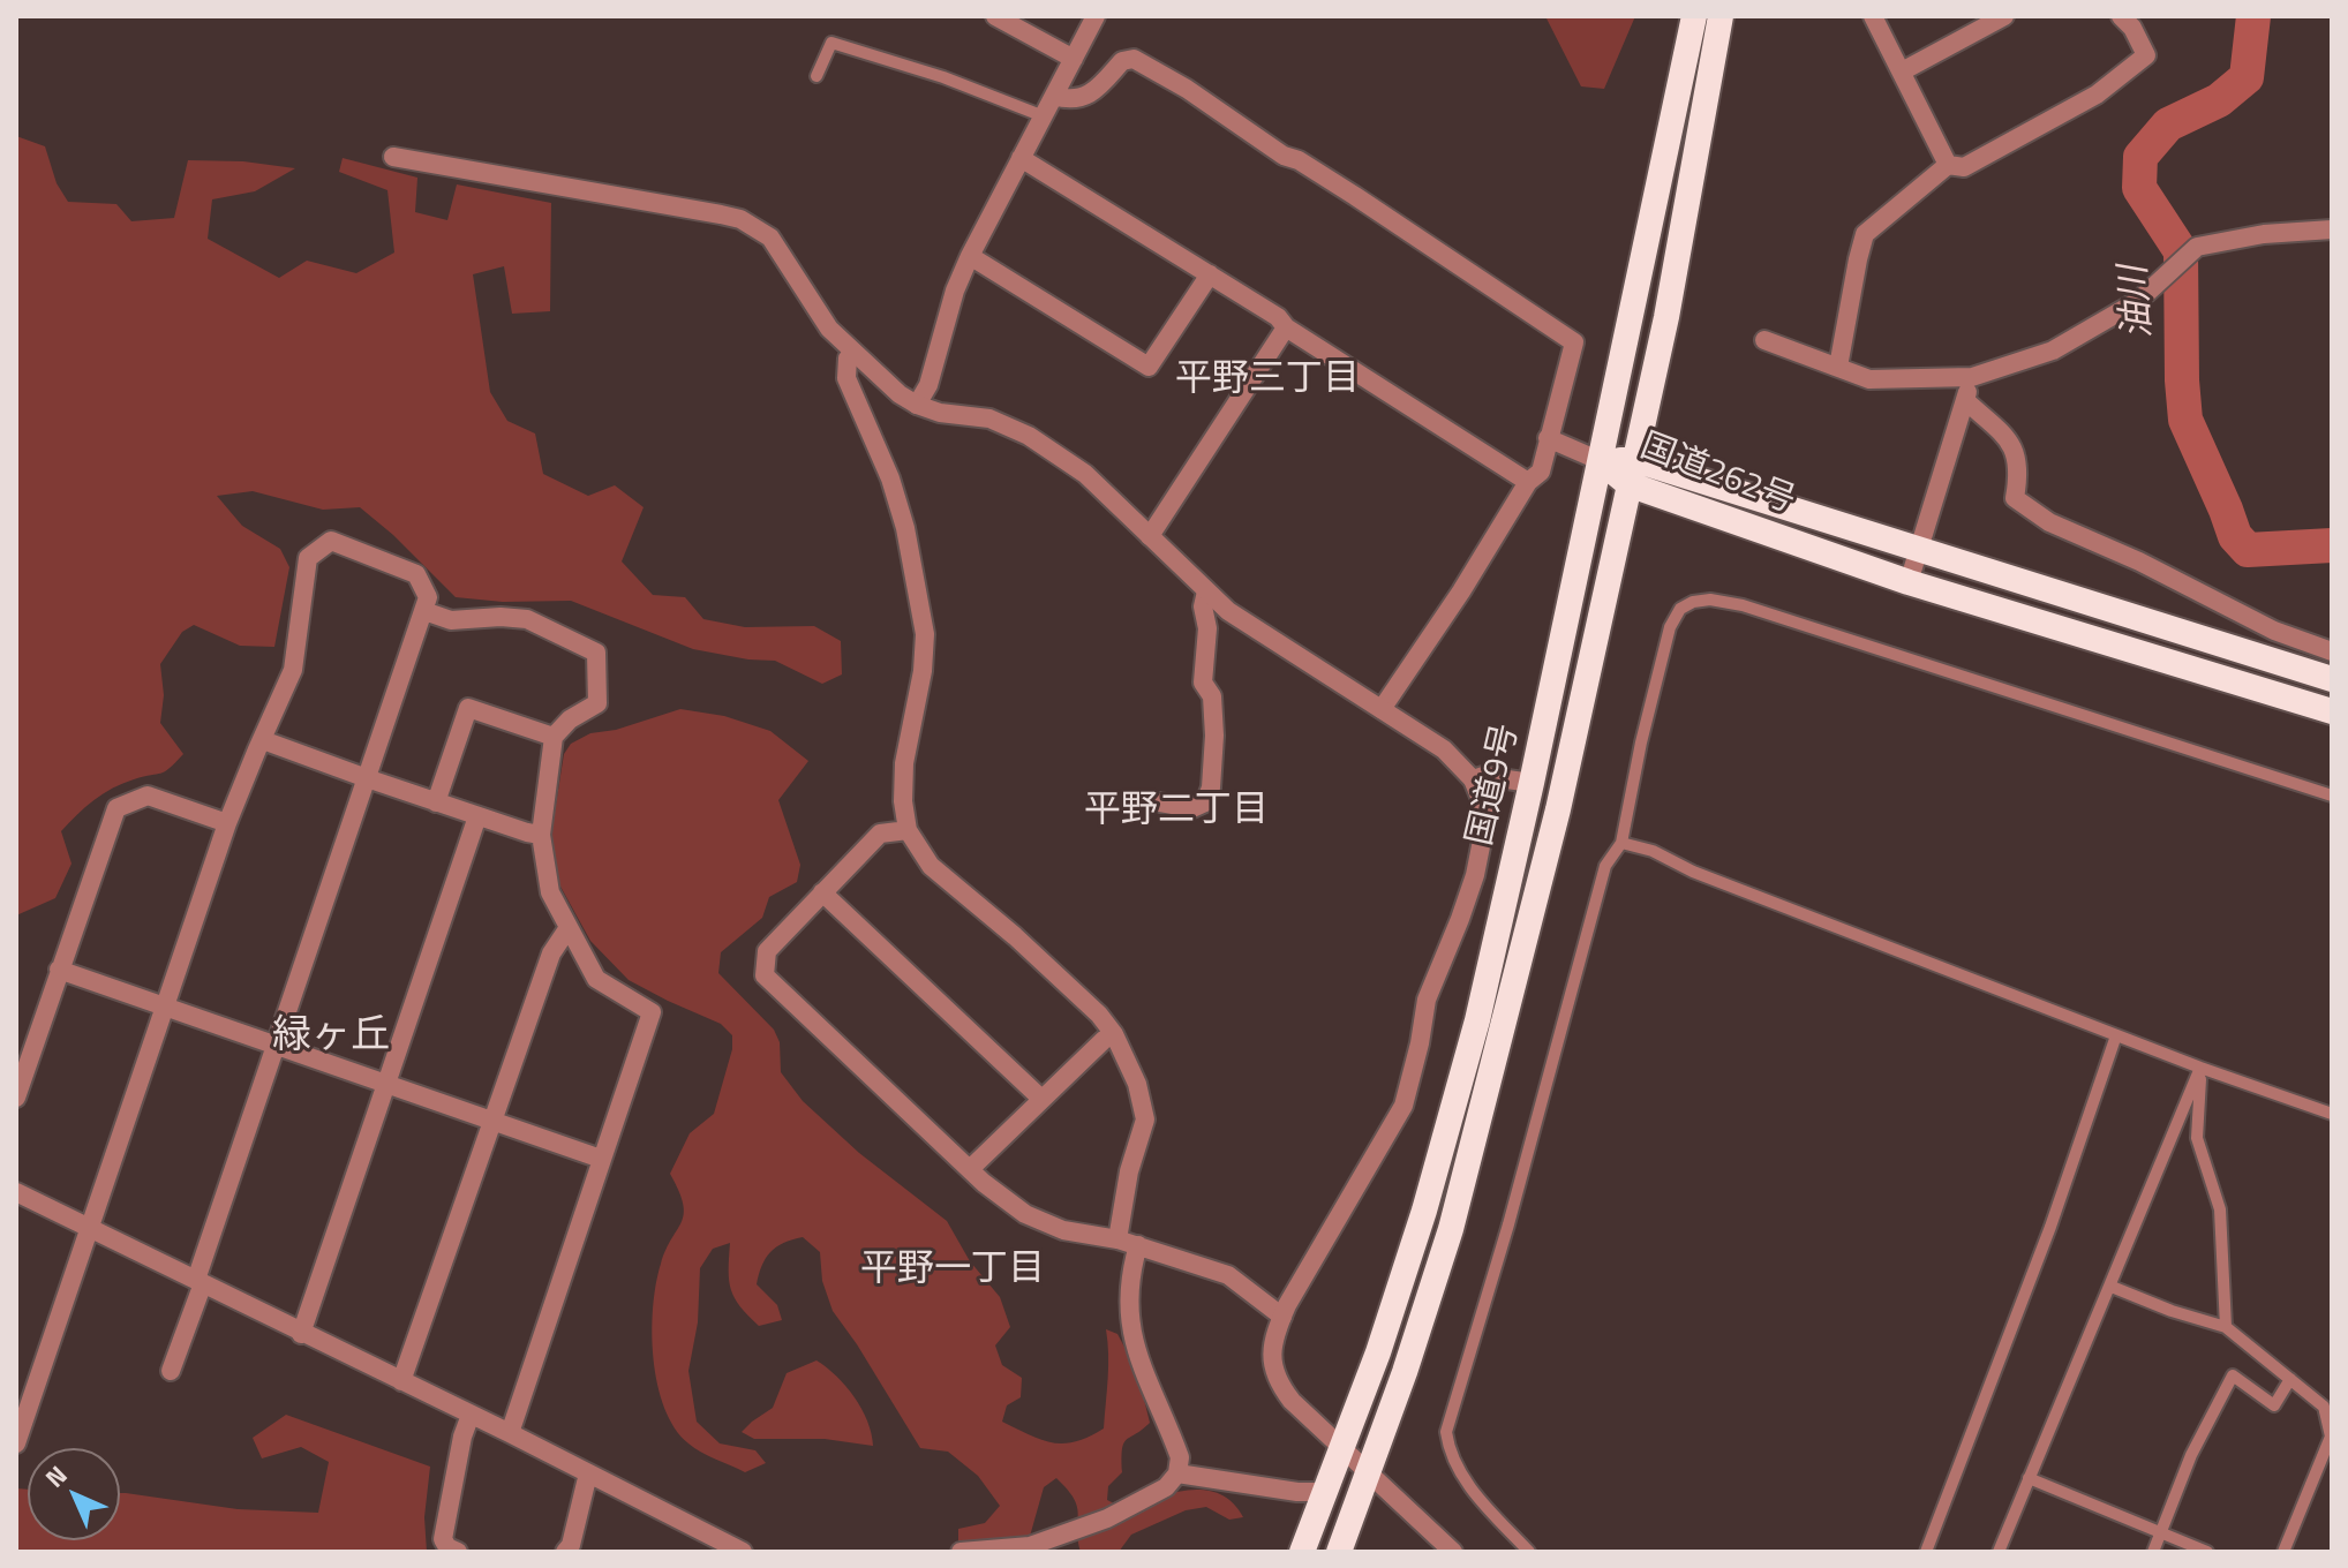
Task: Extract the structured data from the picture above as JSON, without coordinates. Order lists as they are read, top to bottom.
{
  "streets": {
    "highway": ["国道262号", "国道9号"]
  },
  "crossings": [
    ["国道262号", "国道9号"]
  ],
  "districts": [
    "平野三丁目",
    "平野二丁目",
    "緑ヶ丘",
    "平野一丁目"
  ],
  "water": ["油川"],
  "north": "top left"
}
